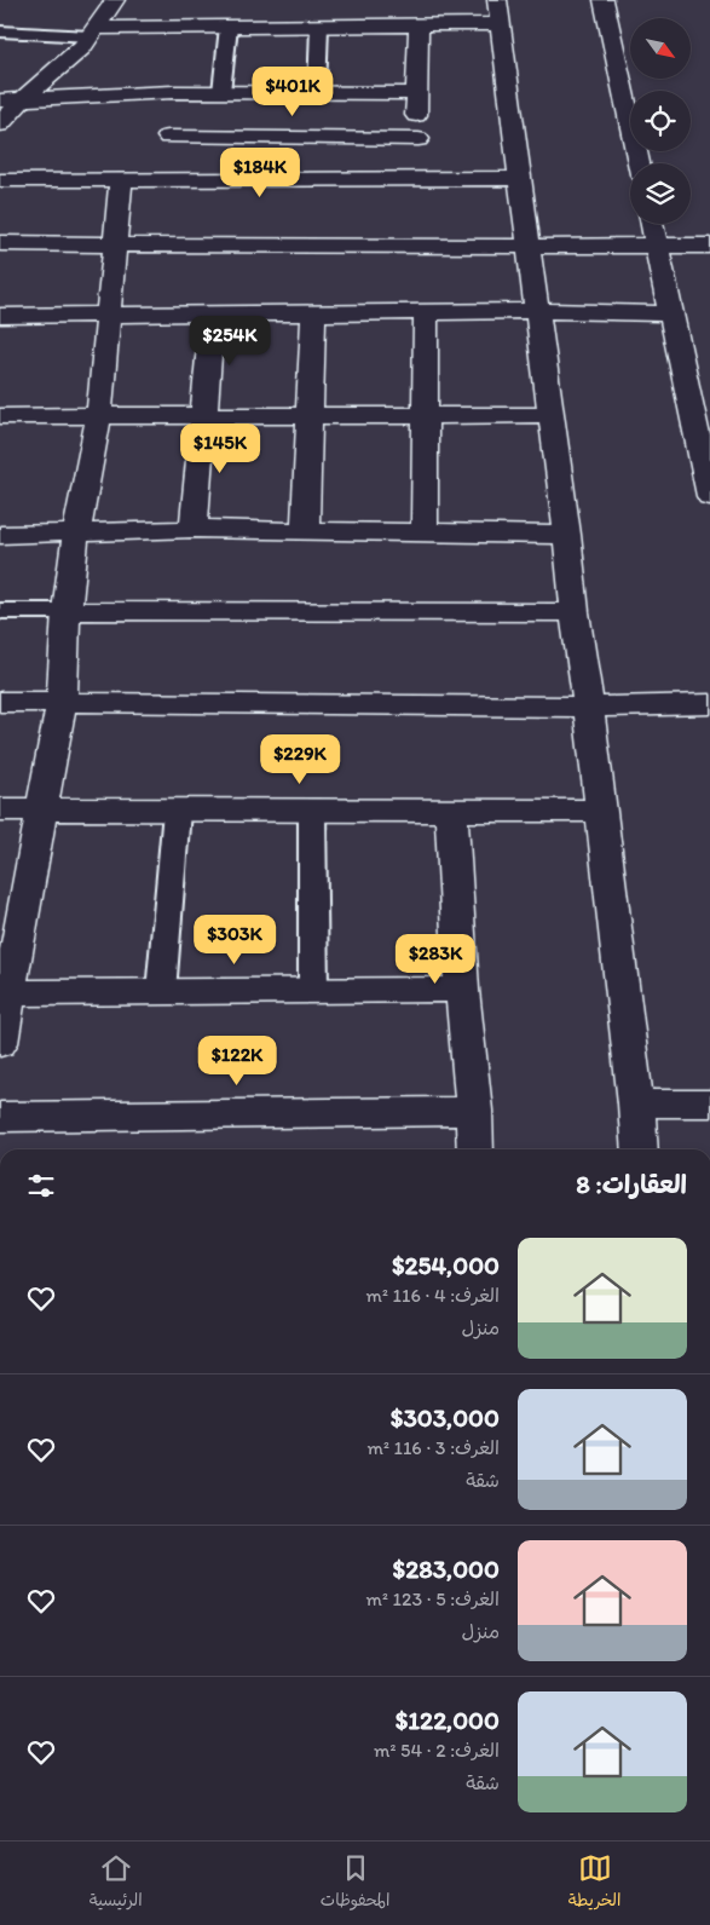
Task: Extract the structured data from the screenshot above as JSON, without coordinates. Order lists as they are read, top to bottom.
{
  "north": "bottom right",
  "page": {
    "price": [
      "$401K",
      "$184K",
      "$254K",
      "$145K",
      "$229K",
      "$303K",
      "$283K",
      "$122K"
    ],
    "heading": "العقارات: 8",
    "list": [
      {
        "name": "$254,000",
        "note": "الغرف: 4 · 116 m² · منزل"
      },
      {
        "name": "$303,000",
        "note": "الغرف: 3 · 116 m² · شقة"
      },
      {
        "name": "$283,000",
        "note": "الغرف: 5 · 123 m² · منزل"
      },
      {
        "name": "$122,000",
        "note": "الغرف: 2 · 54 m² · شقة"
      }
    ],
    "tabs": ["الخريطة", "المحفوظات", "الرئيسية"]
  }
}
